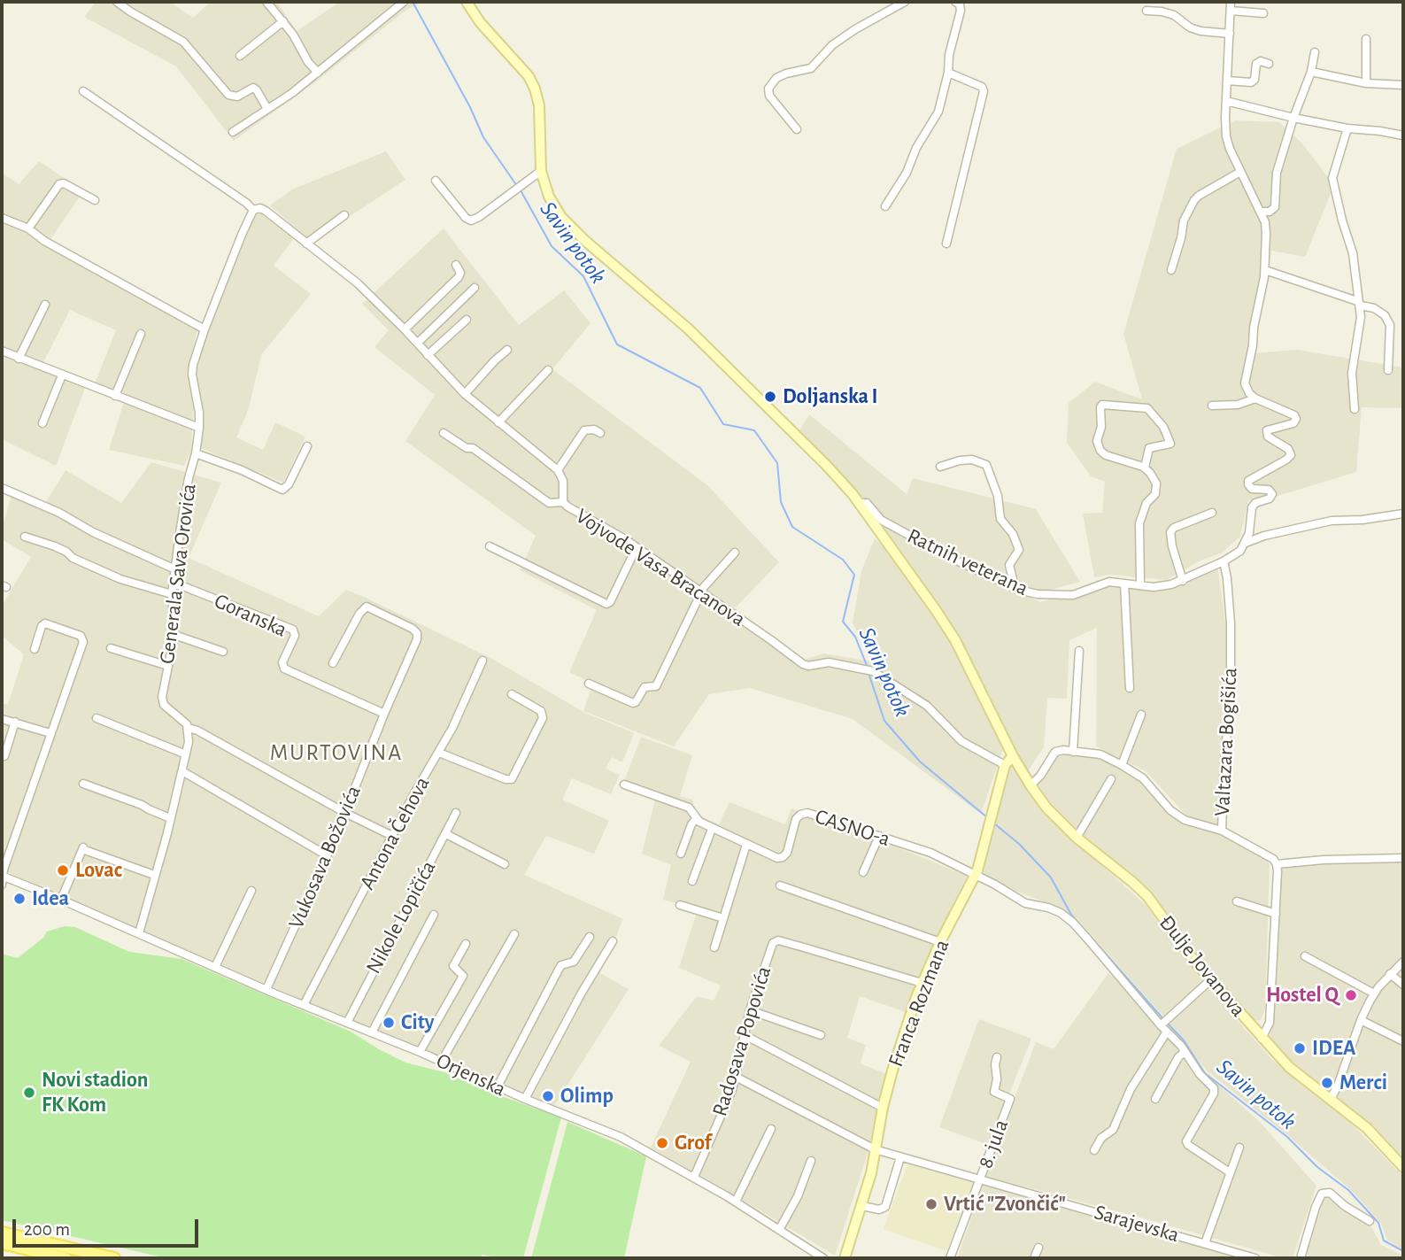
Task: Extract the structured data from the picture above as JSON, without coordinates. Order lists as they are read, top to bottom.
{
  "streets": {
    "street": [
      "Ratnih veterana",
      "Vojvode Vasa Bracanova",
      "Generala Sava Orovića",
      "Goranska",
      "Valtazara Bogišića",
      "CASNO-a",
      "Antona Čehova",
      "Vukosava Božovića",
      "Nikole Lopičića",
      "Đulje Jovanova",
      "Franca Rozmana",
      "Radosava Popovića",
      "Orjenska",
      "8. jula",
      "Sarajevska"
    ]
  },
  "crossings": [
    ["Ratnih veterana", "Valtazara Bogišića"],
    ["Ratnih veterana", "Đulje Jovanova"],
    ["Vojvode Vasa Bracanova", "Franca Rozmana"],
    ["Generala Sava Orovića", "Goranska"],
    ["Goranska", "Vukosava Božovića"],
    ["CASNO-a", "Franca Rozmana"],
    ["Antona Čehova", "Orjenska"],
    ["Vukosava Božovića", "Orjenska"],
    ["Nikole Lopičića", "Orjenska"],
    ["Đulje Jovanova", "Franca Rozmana"],
    ["Franca Rozmana", "Radosava Popovića"],
    ["Franca Rozmana", "Sarajevska"],
    ["Radosava Popovića", "Orjenska"],
    ["Radosava Popovića", "Sarajevska"],
    ["8. jula", "Sarajevska"]
  ],
  "districts": ["MURTOVINA"],
  "water": ["Savin potok"],
  "places": [
    "Doljanska I",
    "Lovac",
    "Idea",
    "Hostel Q",
    "City",
    "IDEA",
    "Merci",
    "Novi stadion FK Kom",
    "Olimp",
    "Grof",
    "Vrtić \"Zvončić\""
  ],
  "scale_bar": "200 m"
}
